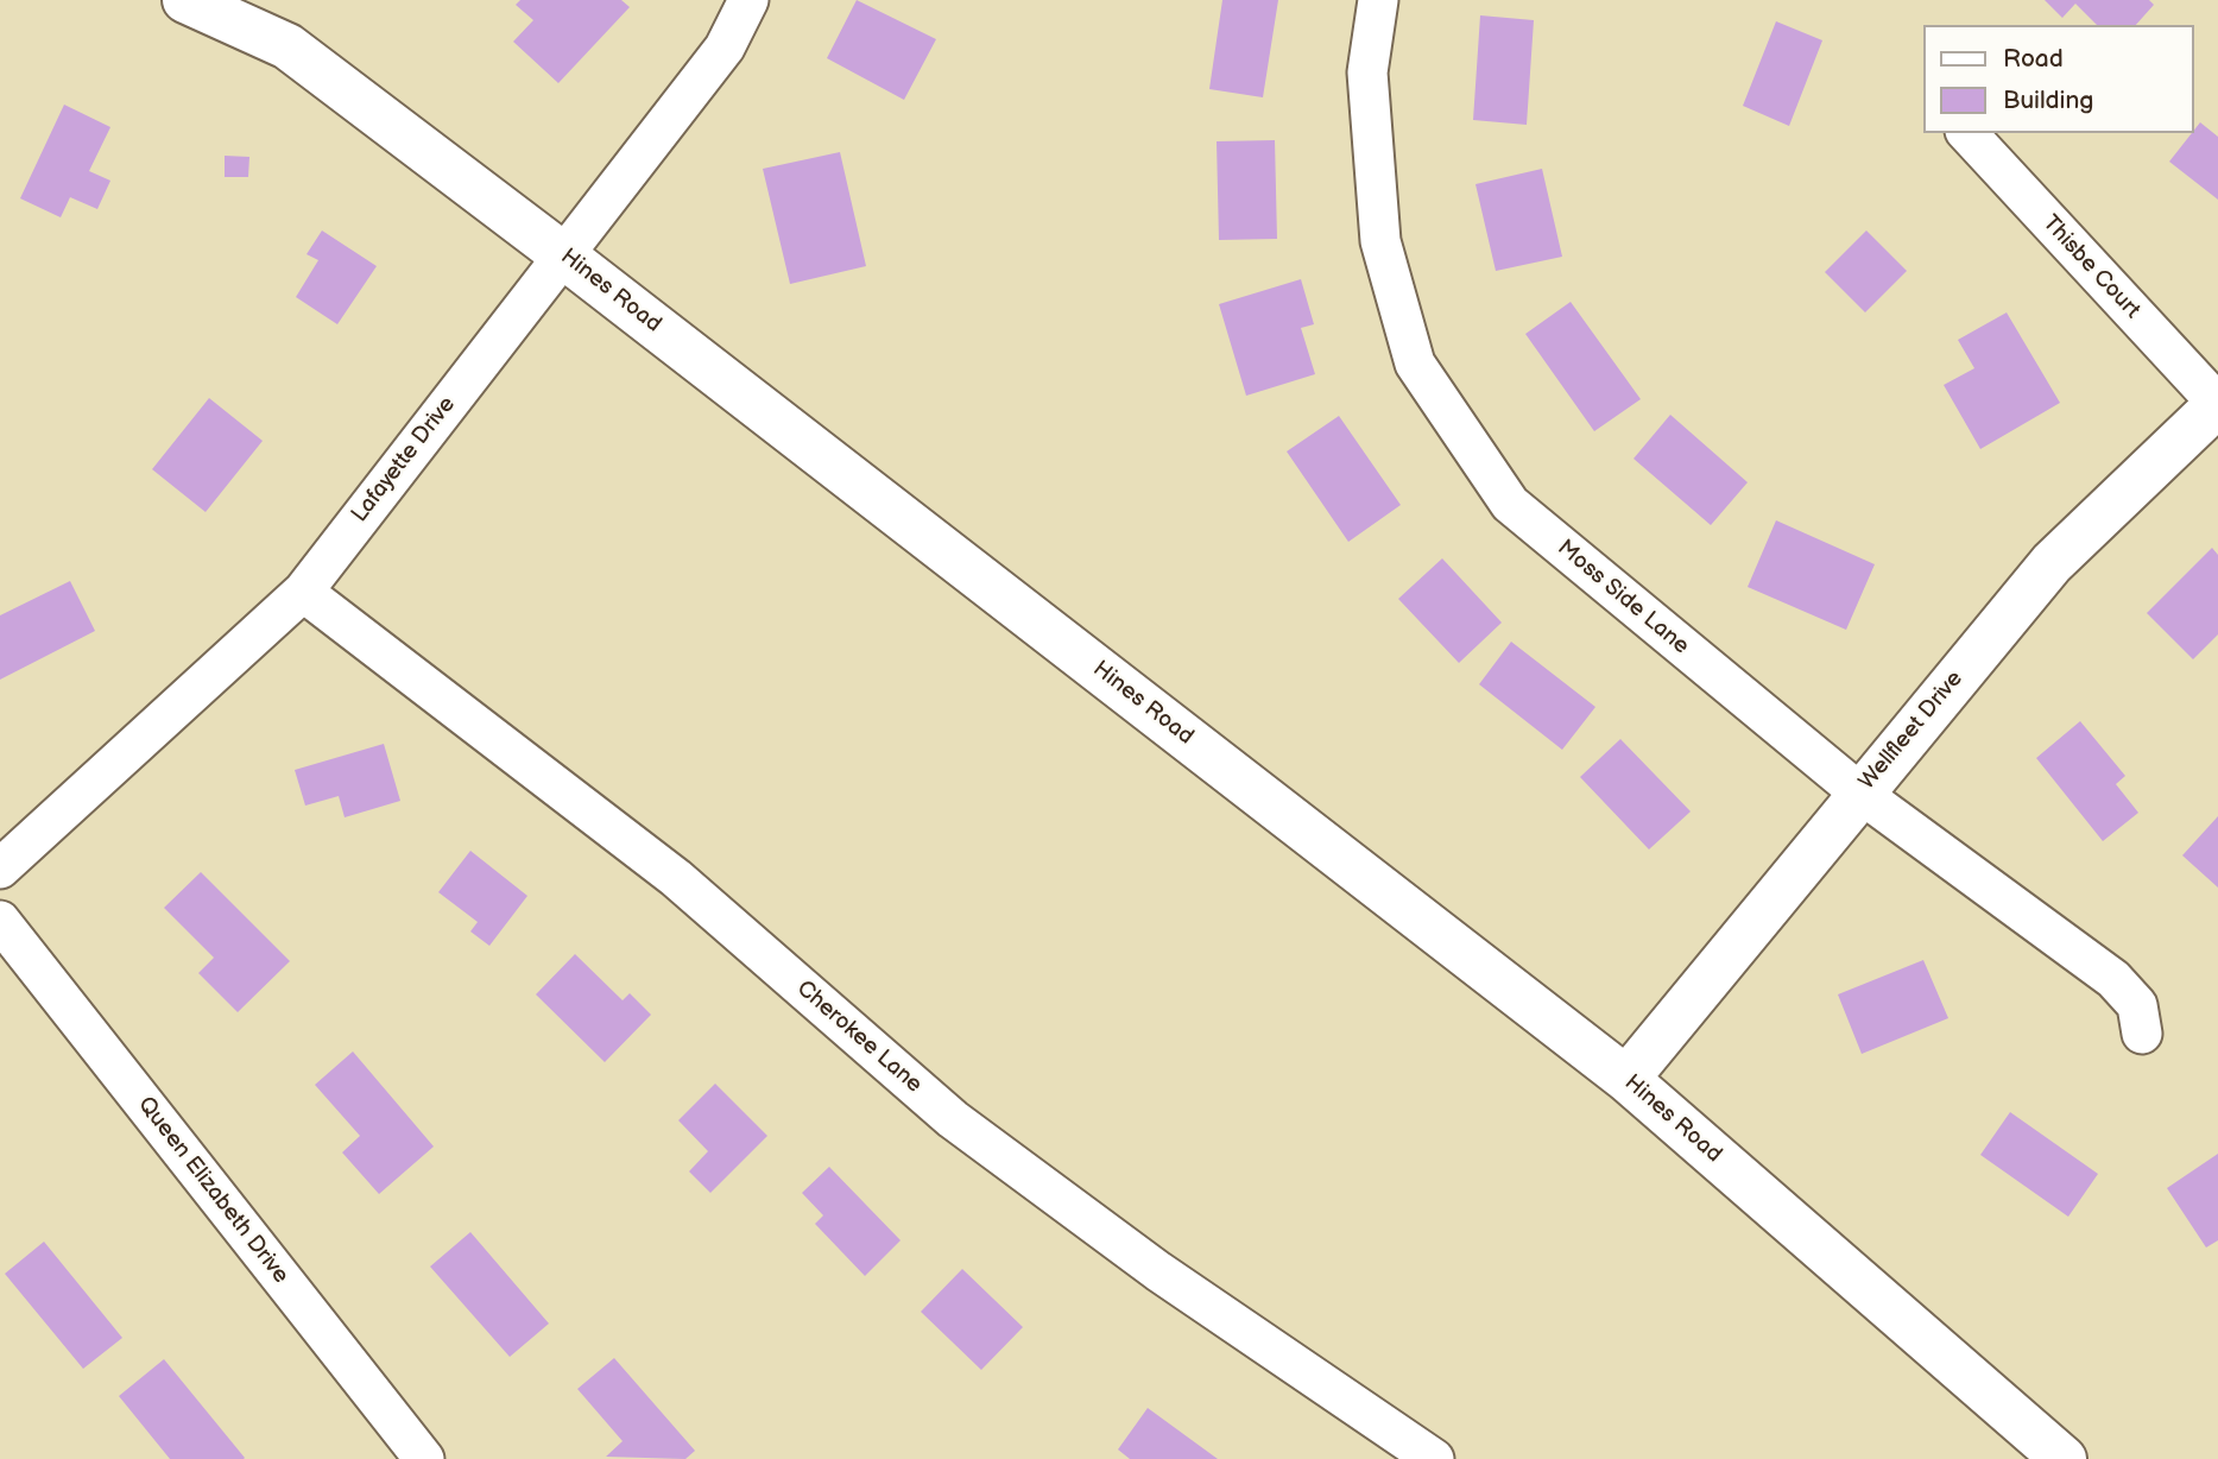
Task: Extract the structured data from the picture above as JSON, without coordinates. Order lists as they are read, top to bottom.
{
  "streets": {
    "street": [
      "Thisbe Court",
      "Hines Road",
      "Lafayette Drive",
      "Moss Side Lane",
      "Wellfleet Drive",
      "Cherokee Lane",
      "Queen Elizabeth Drive"
    ]
  },
  "crossings": [
    ["Thisbe Court", "Wellfleet Drive"],
    ["Hines Road", "Lafayette Drive"],
    ["Hines Road", "Wellfleet Drive"],
    ["Lafayette Drive", "Cherokee Lane"],
    ["Moss Side Lane", "Wellfleet Drive"]
  ],
  "legend": ["Road", "Building"]
}
